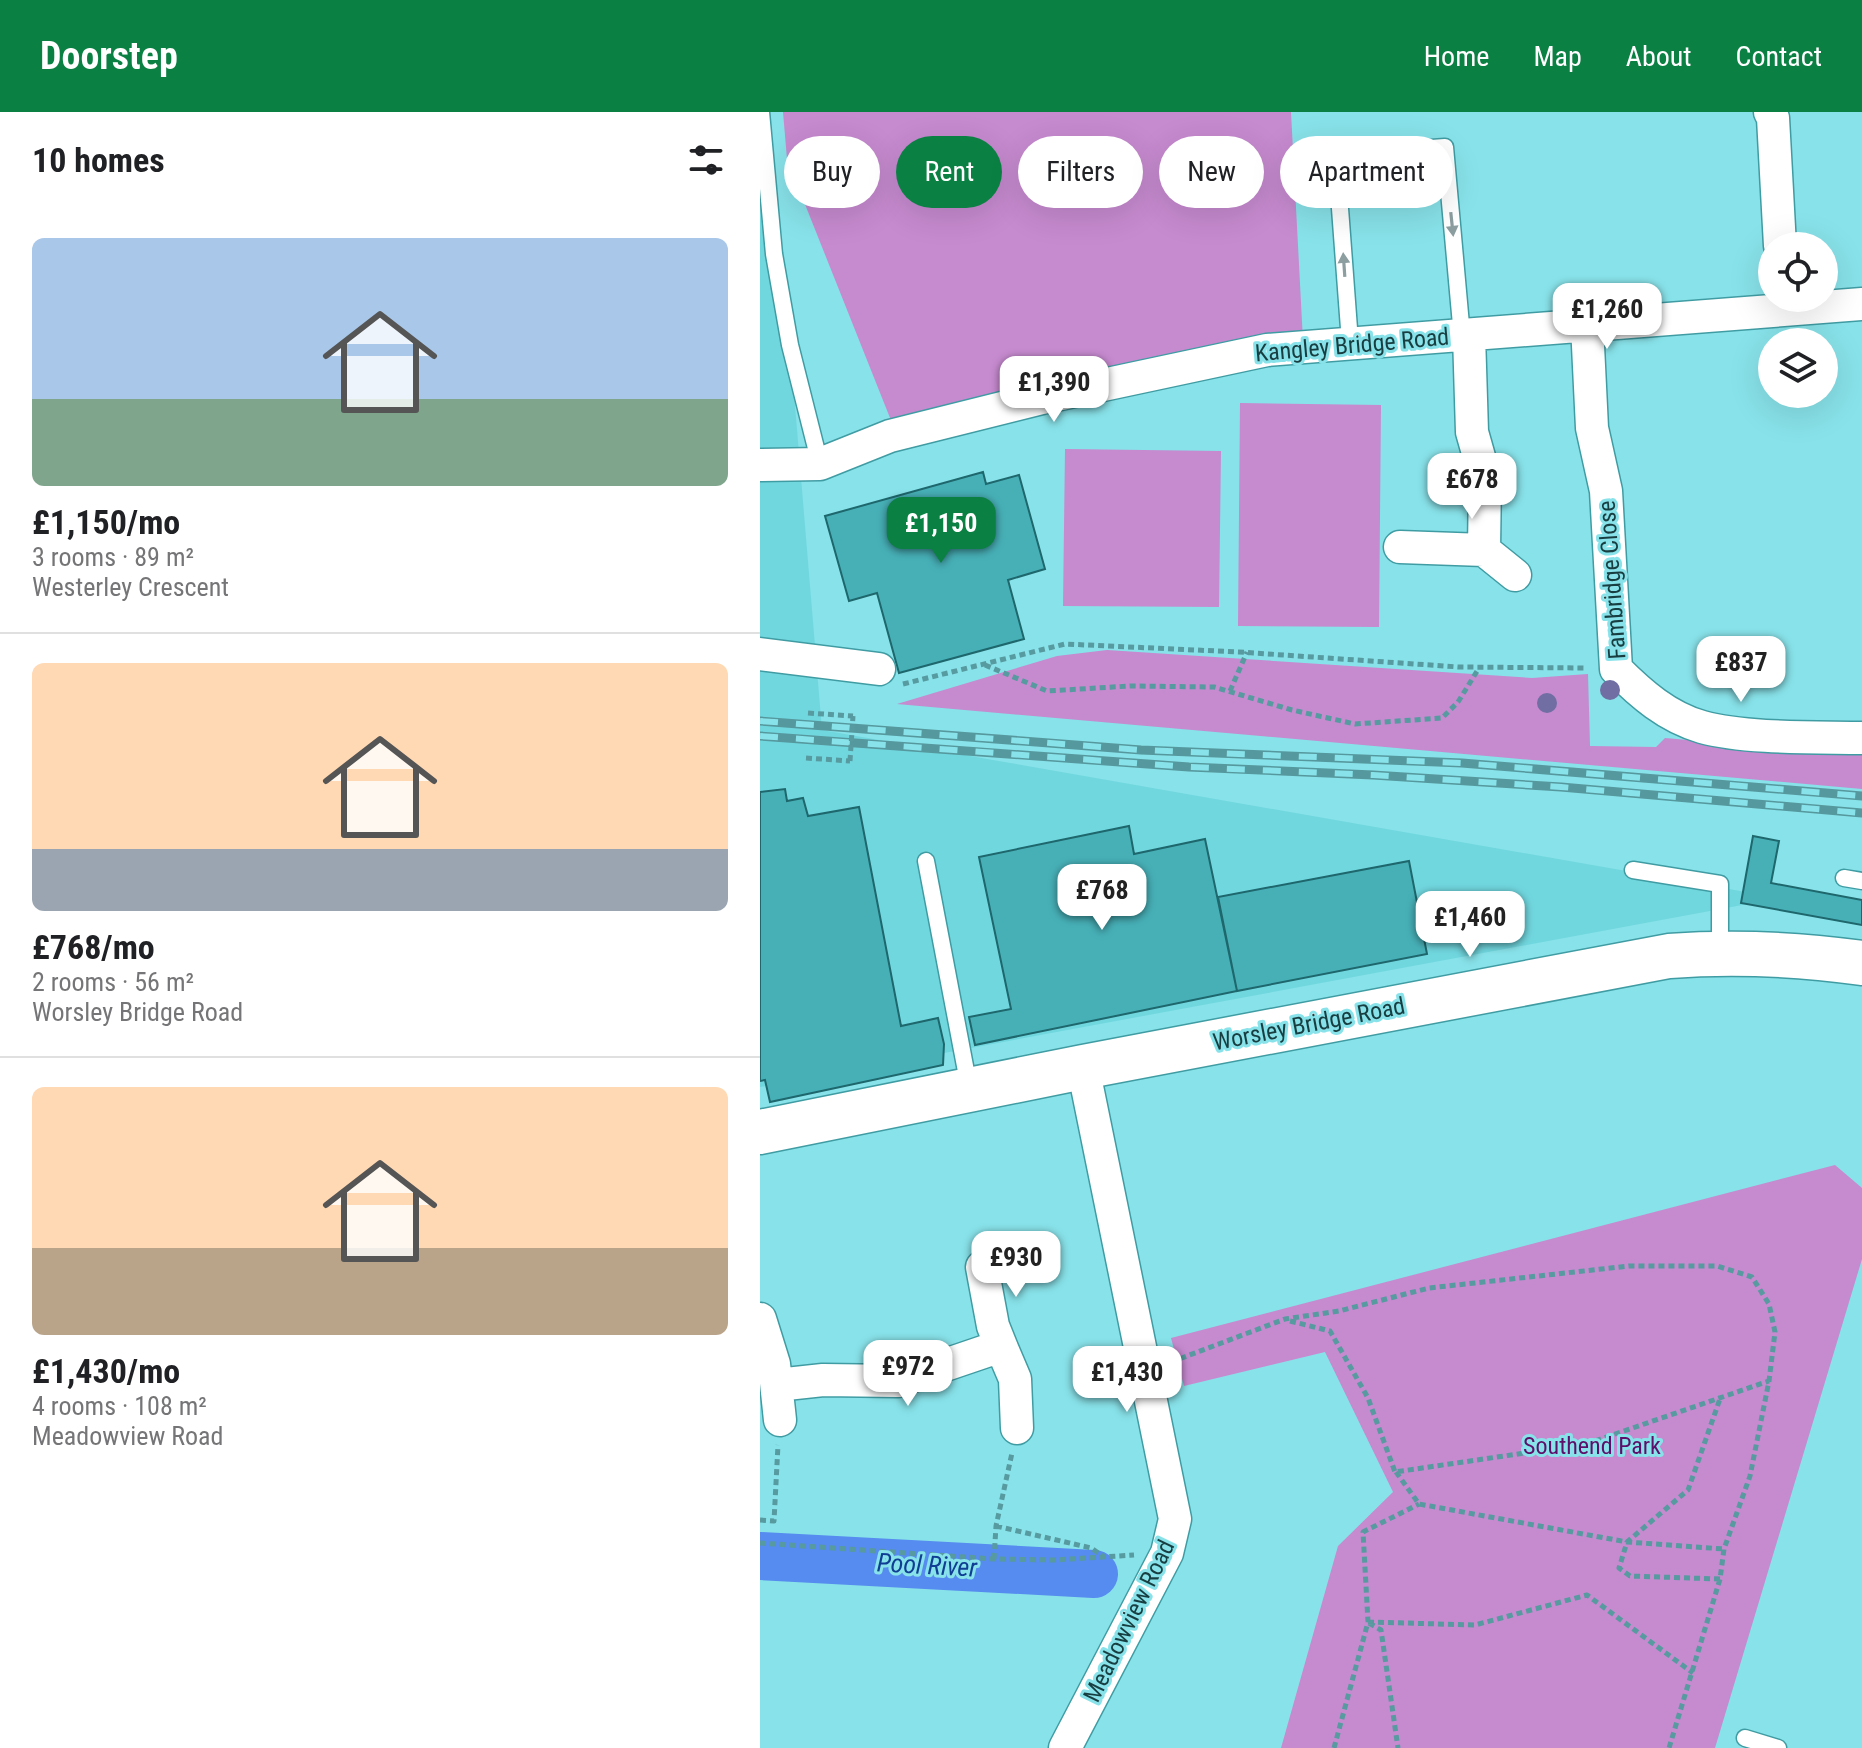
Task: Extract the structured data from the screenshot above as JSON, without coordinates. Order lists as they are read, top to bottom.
{
  "streets": {
    "street": [
      "Kangley Bridge Road",
      "Fambridge Close",
      "Worsley Bridge Road",
      "Meadowview Road"
    ]
  },
  "crossings": [
    ["Kangley Bridge Road", "Fambridge Close"],
    ["Worsley Bridge Road", "Meadowview Road"]
  ],
  "water": ["Pool River"],
  "parks": ["Southend Park"],
  "page": {
    "header": "Doorstep",
    "nav": [
      "Home",
      "Map",
      "About",
      "Contact"
    ],
    "heading": "10 homes",
    "chip": [
      "Buy",
      "Rent",
      "Filters",
      "New",
      "Apartment"
    ],
    "list": [
      {
        "name": "£1,150/mo",
        "note": "3 rooms · 89 m² · Westerley Crescent"
      },
      {
        "name": "£768/mo",
        "note": "2 rooms · 56 m² · Worsley Bridge Road"
      },
      {
        "name": "£1,430/mo",
        "note": "4 rooms · 108 m² · Meadowview Road"
      }
    ],
    "price": [
      "£1,260",
      "£1,390",
      "£678",
      "£1,150",
      "£837",
      "£768",
      "£1,460",
      "£930",
      "£972",
      "£1,430"
    ]
  }
}
